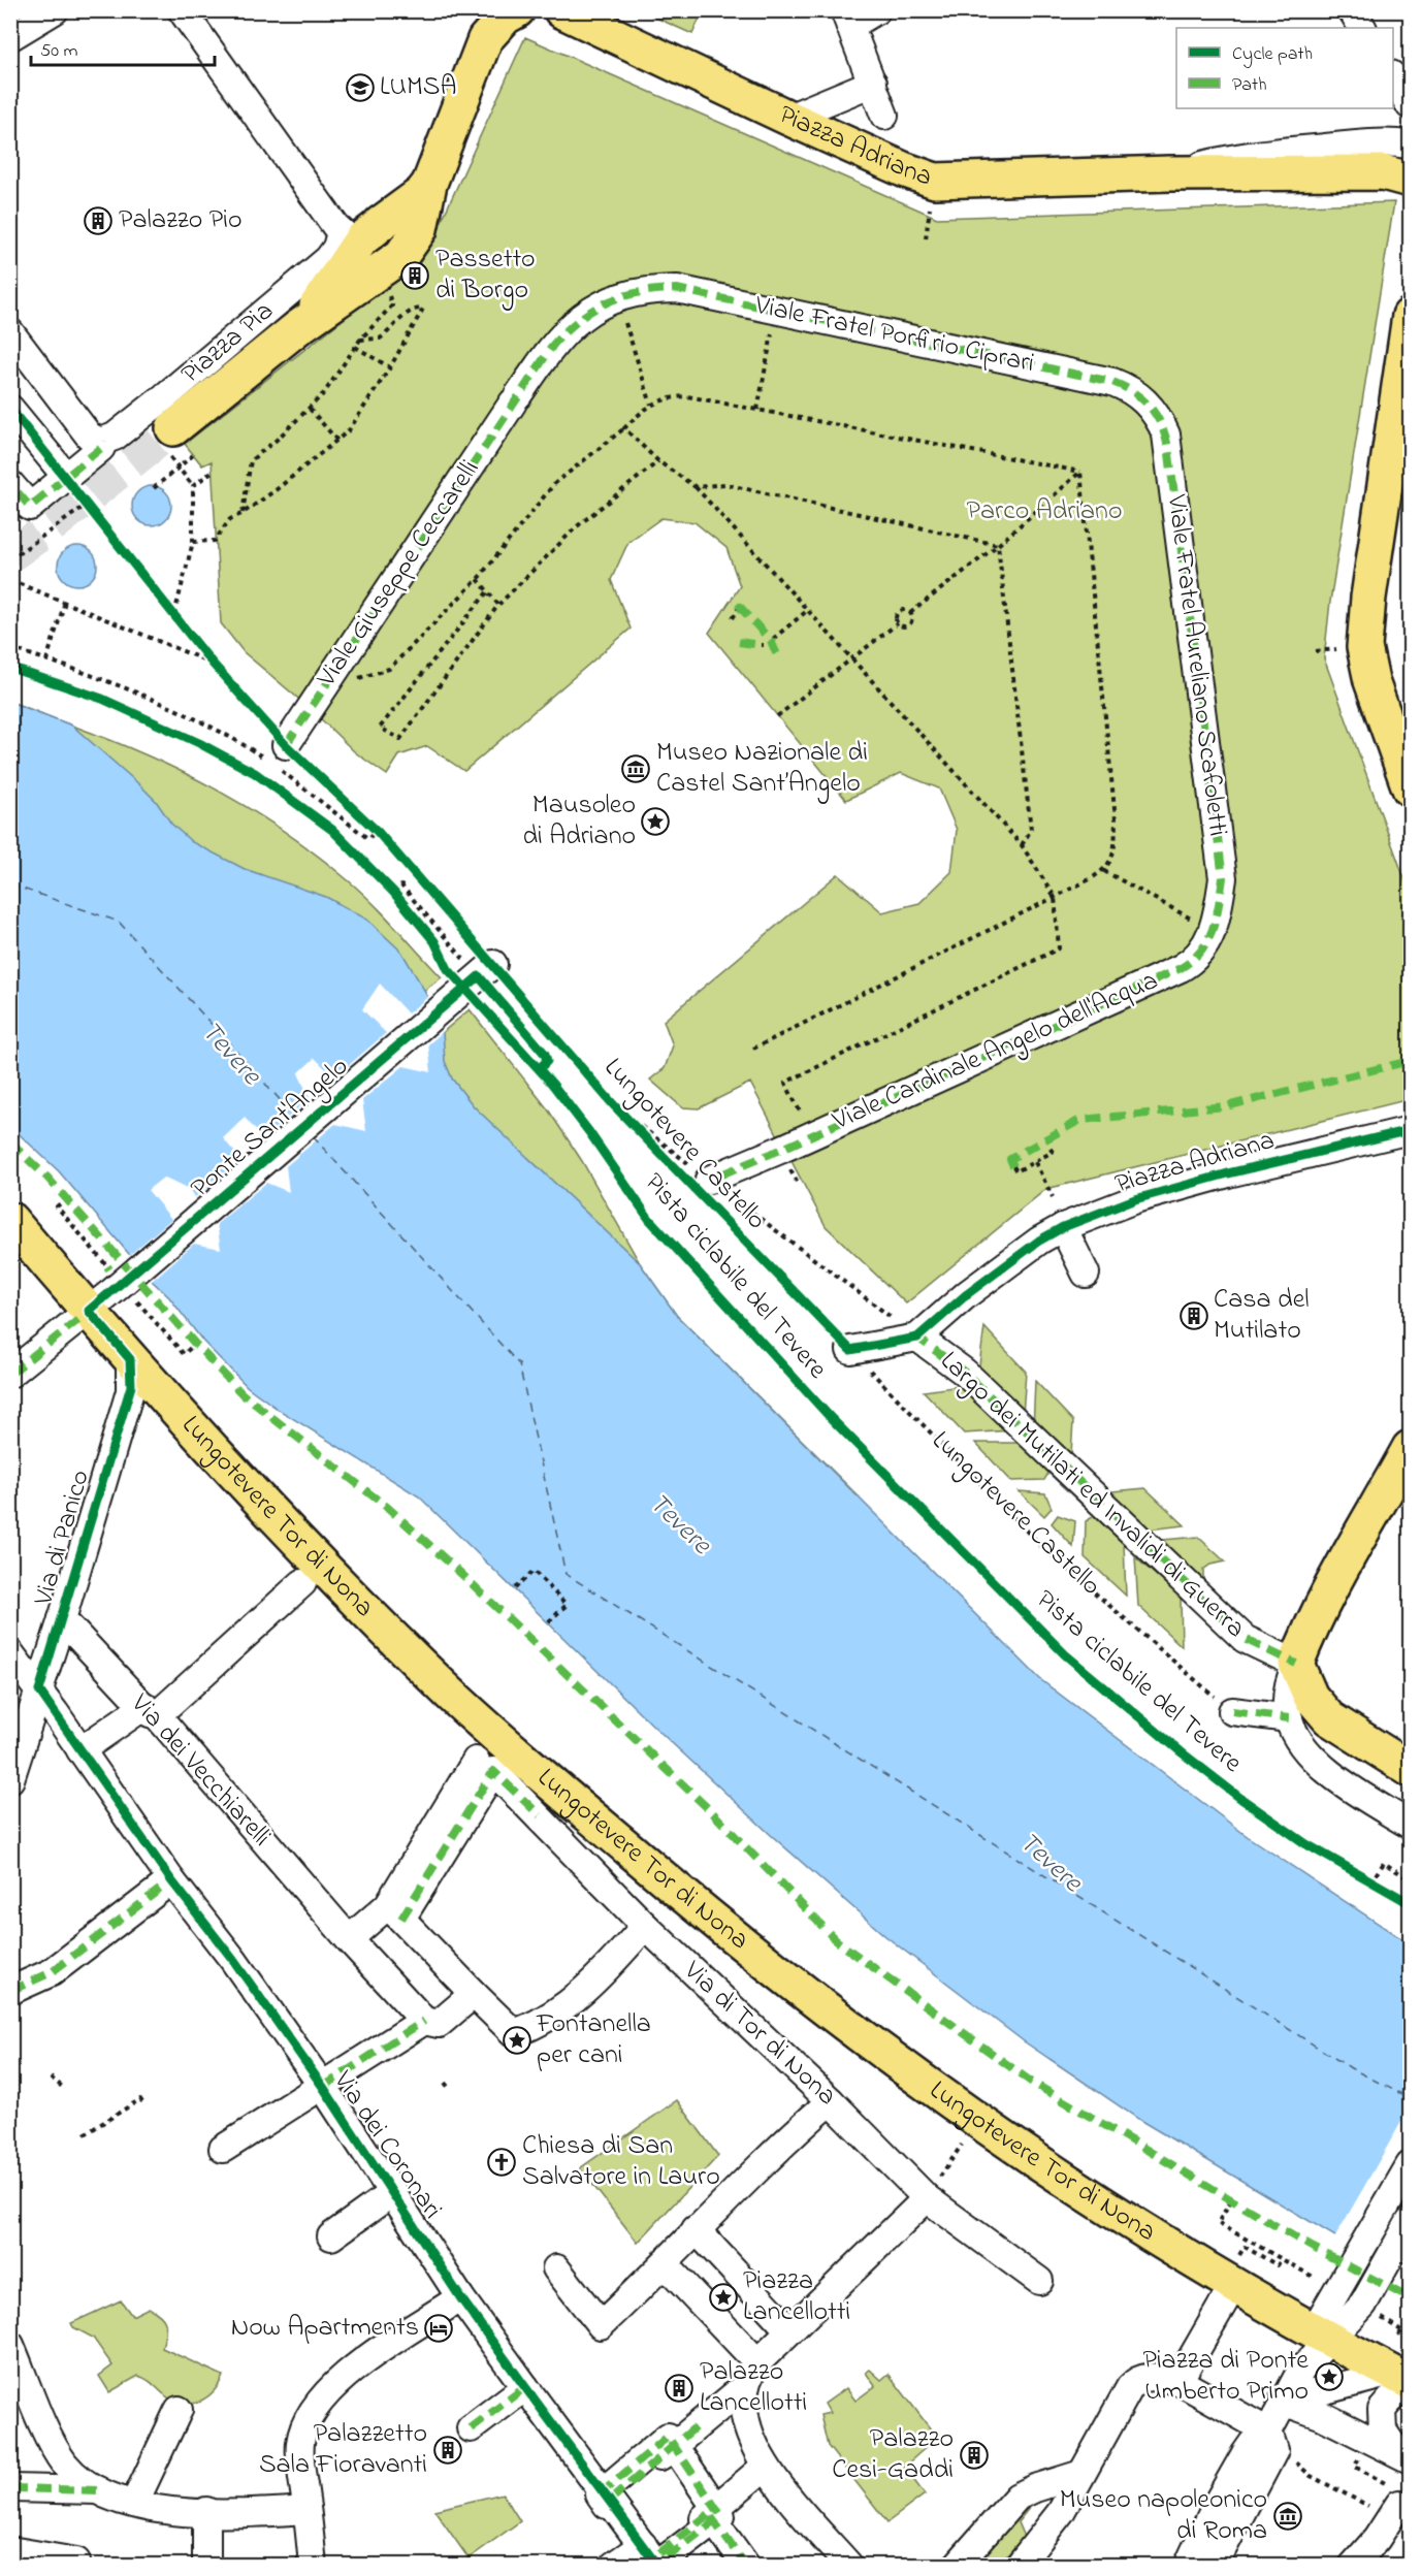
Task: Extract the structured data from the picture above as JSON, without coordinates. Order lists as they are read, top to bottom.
{
  "streets": {
    "main road": ["Piazza Adriana", "Piazza Pia", "Lungotevere Tor di Nona"],
    "street": [
      "Viale Fratel Porfirio Ciprari",
      "Viale Giuseppe Ceccarelli",
      "Viale Fratel Aureliano Scafoletti",
      "Viale Cardinale Angelo dell'Acqua",
      "Ponte Sant'Angelo",
      "Largo dei Mutilati ed Invalidi di Guerra",
      "Via di Panico",
      "Via dei Vecchiarelli",
      "Via di Tor di Nona",
      "Via dei Coronari"
    ],
    "cycle path": ["Lungotevere Castello", "Pista ciclabile del Tevere"]
  },
  "crossings": [
    ["Piazza Adriana", "Largo dei Mutilati ed Invalidi di Guerra"],
    ["Viale Fratel Porfirio Ciprari", "Viale Giuseppe Ceccarelli"],
    ["Viale Fratel Porfirio Ciprari", "Viale Fratel Aureliano Scafoletti"],
    ["Viale Giuseppe Ceccarelli", "Lungotevere Castello"],
    ["Viale Fratel Aureliano Scafoletti", "Viale Cardinale Angelo dell'Acqua"],
    ["Viale Cardinale Angelo dell'Acqua", "Lungotevere Castello"],
    ["Ponte Sant'Angelo", "Lungotevere Castello"],
    ["Ponte Sant'Angelo", "Lungotevere Tor di Nona"],
    ["Lungotevere Castello", "Largo dei Mutilati ed Invalidi di Guerra"],
    ["Lungotevere Tor di Nona", "Via di Panico"],
    ["Via di Panico", "Via dei Vecchiarelli"],
    ["Via di Panico", "Via dei Coronari"]
  ],
  "water": ["Tevere"],
  "parks": ["Parco Adriano"],
  "places": {
    "school or university": ["LUMSA"],
    "building": [
      "Palazzo Pio",
      "Passetto di Borgo",
      "Casa del Mutilato",
      "Palazzo Lancellotti",
      "Palazzetto Sala Fioravanti",
      "Palazzo Cesi-Gaddi"
    ],
    "museum": ["Museo Nazionale di Castel Sant’Angelo", "Museo napoleonico di Roma"],
    "place": [
      "Mausoleo di Adriano",
      "Fontanella per cani",
      "Piazza Lancellotti",
      "Piazza di Ponte Umberto Primo"
    ],
    "church": ["Chiesa di San Salvatore in Lauro"],
    "hotel": ["Now Apartments"]
  },
  "legend": ["Cycle path", "Path"],
  "scale_bar": "50 m"
}
